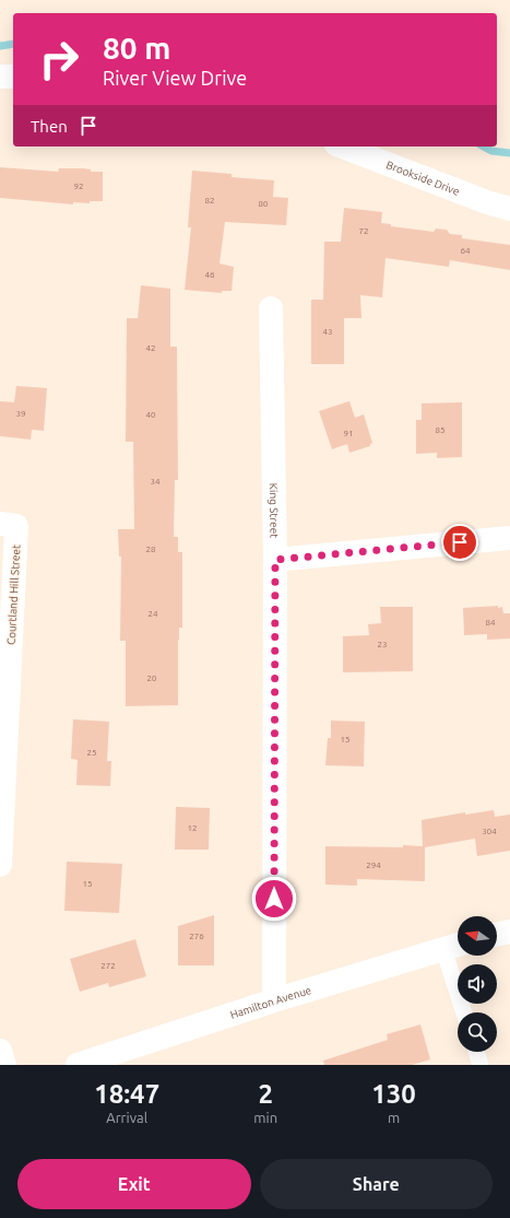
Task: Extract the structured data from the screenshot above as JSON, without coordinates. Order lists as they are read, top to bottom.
{
  "streets": {
    "street": [
      "Brookside Drive",
      "King Street",
      "Courtland Hill Street",
      "Hamilton Avenue"
    ]
  },
  "crossings": [
    ["King Street", "Hamilton Avenue"]
  ],
  "house_numbers": [
    "92",
    "82",
    "80",
    "72",
    "64",
    "46",
    "43",
    "42",
    "39",
    "40",
    "85",
    "91",
    "34",
    "28",
    "24",
    "84",
    "23",
    "20",
    "15",
    "25",
    "12",
    "304",
    "294",
    "15",
    "276",
    "272"
  ],
  "north": "left",
  "page": {
    "turn": ["80 m", "River View Drive"],
    "then": "Then",
    "eta": [
      "18:47",
      "Arrival",
      "2",
      "min",
      "130",
      "m"
    ],
    "buttons": ["Exit", "Share"]
  }
}
